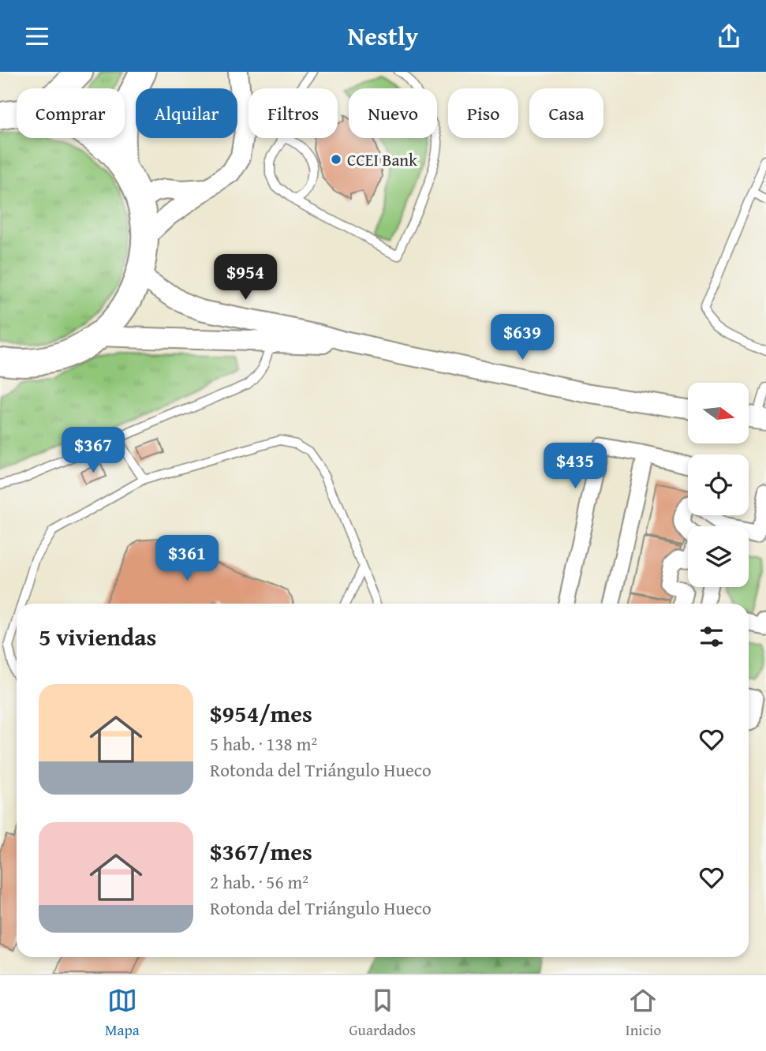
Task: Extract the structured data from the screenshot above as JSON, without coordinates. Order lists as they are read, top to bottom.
{
  "places": ["CCEI Bank"],
  "north": "right",
  "page": {
    "header": "Nestly",
    "chip": [
      "Comprar",
      "Alquilar",
      "Filtros",
      "Nuevo",
      "Piso",
      "Casa"
    ],
    "price": [
      "$954",
      "$639",
      "$367",
      "$435",
      "$361"
    ],
    "heading": "5 viviendas",
    "list": [
      {
        "name": "$954/mes",
        "note": "5 hab. · 138 m² · Rotonda del Triángulo Hueco"
      },
      {
        "name": "$367/mes",
        "note": "2 hab. · 56 m² · Rotonda del Triángulo Hueco"
      }
    ],
    "tabs": ["Mapa", "Guardados", "Inicio"]
  }
}
